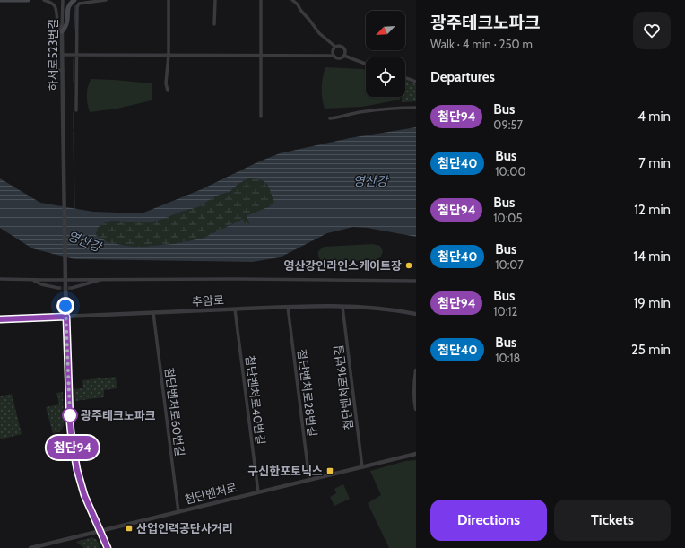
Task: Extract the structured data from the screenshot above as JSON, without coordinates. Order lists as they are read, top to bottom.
{
  "streets": {
    "street": [
      "하서로523번길",
      "추암로",
      "첨단벤처로16번길",
      "첨단벤처로28번길",
      "첨단벤처로40번길",
      "첨단벤처로60번길",
      "첨단벤처로"
    ]
  },
  "crossings": [
    ["하서로523번길", "추암로"],
    ["추암로", "첨단벤처로16번길"],
    ["추암로", "첨단벤처로28번길"],
    ["추암로", "첨단벤처로40번길"],
    ["추암로", "첨단벤처로60번길"],
    ["첨단벤처로16번길", "첨단벤처로"],
    ["첨단벤처로28번길", "첨단벤처로"],
    ["첨단벤처로40번길", "첨단벤처로"],
    ["첨단벤처로60번길", "첨단벤처로"]
  ],
  "water": ["영산강"],
  "places": {
    "other": ["영산강인라인스케이트장", "광주테크노파크"],
    "transit": ["구신한포토닉스", "산업인력공단사거리"]
  },
  "lines": ["bus line 첨단94"],
  "north": "bottom left",
  "page": {
    "on_map": "첨단94",
    "heading": [
      ["광주테크노파크", "Walk · 4 min · 250 m"],
      "Departures"
    ],
    "list": [
      {
        "mark": "첨단94",
        "name": "Bus",
        "note": "09:57",
        "value": "4 min"
      },
      {
        "mark": "첨단40",
        "name": "Bus",
        "note": "10:00",
        "value": "7 min"
      },
      {
        "mark": "첨단94",
        "name": "Bus",
        "note": "10:05",
        "value": "12 min"
      },
      {
        "mark": "첨단40",
        "name": "Bus",
        "note": "10:07",
        "value": "14 min"
      },
      {
        "mark": "첨단94",
        "name": "Bus",
        "note": "10:12",
        "value": "19 min"
      },
      {
        "mark": "첨단40",
        "name": "Bus",
        "note": "10:18",
        "value": "25 min"
      }
    ],
    "buttons": ["Directions", "Tickets"]
  }
}
